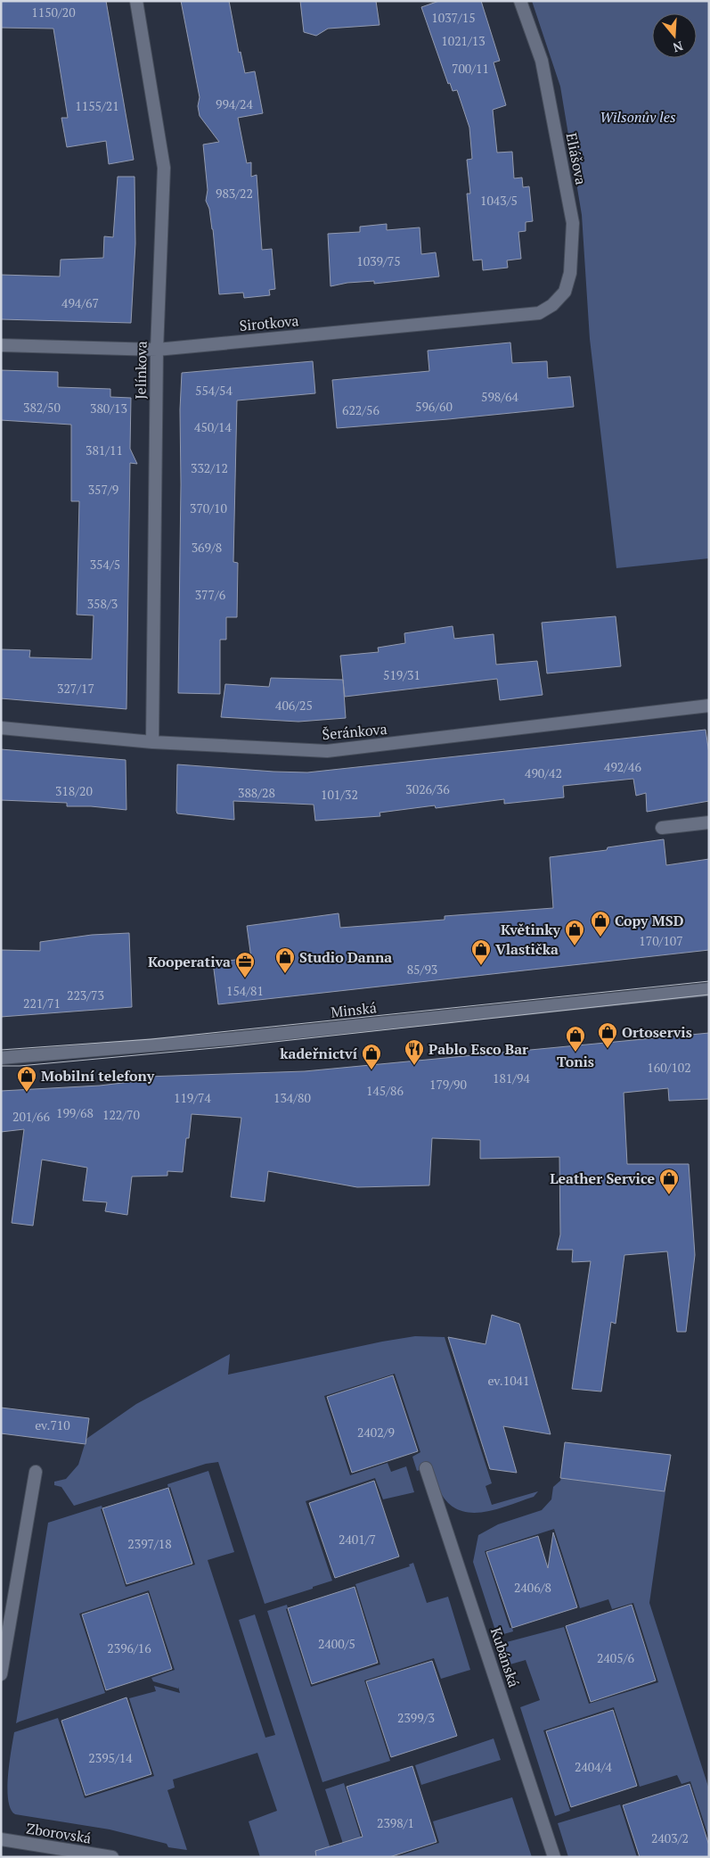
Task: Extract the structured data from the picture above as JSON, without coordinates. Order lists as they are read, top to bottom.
{
  "streets": {
    "street": [
      "Eliášova",
      "Sirotkova",
      "Jelínkova",
      "Šeránkova",
      "Minská",
      "Kubánská",
      "Zborovská"
    ]
  },
  "crossings": [
    ["Eliášova", "Sirotkova"],
    ["Sirotkova", "Jelínkova"],
    ["Jelínkova", "Šeránkova"]
  ],
  "parks": ["Wilsonův les"],
  "places": {
    "shop": [
      "Copy MSD",
      "Květinky",
      "Vlastička",
      "Studio Danna",
      "Ortoservis",
      "Tonis",
      "kadeřnictví",
      "Mobilní telefony",
      "Leather Service"
    ],
    "office": ["Kooperativa"],
    "restaurant": ["Pablo Esco Bar"]
  },
  "house_numbers": [
    "1150/20",
    "1037/15",
    "1021/13",
    "700/11",
    "994/24",
    "1155/21",
    "983/22",
    "1043/5",
    "1039/75",
    "494/67",
    "554/54",
    "598/64",
    "596/60",
    "382/50",
    "380/13",
    "622/56",
    "450/14",
    "381/11",
    "332/12",
    "357/9",
    "370/10",
    "369/8",
    "354/5",
    "377/6",
    "358/3",
    "519/31",
    "327/17",
    "406/25",
    "492/46",
    "490/42",
    "3026/36",
    "318/20",
    "388/28",
    "101/32",
    "170/107",
    "85/93",
    "154/81",
    "223/73",
    "221/71",
    "160/102",
    "181/94",
    "179/90",
    "145/86",
    "119/74",
    "134/80",
    "199/68",
    "122/70",
    "201/66",
    "ev.1041",
    "ev.710",
    "2402/9",
    "2401/7",
    "2397/18",
    "2406/8",
    "2400/5",
    "2396/16",
    "2405/6",
    "2399/3",
    "2395/14",
    "2404/4",
    "2398/1",
    "2403/2"
  ],
  "north": "bottom"
}
